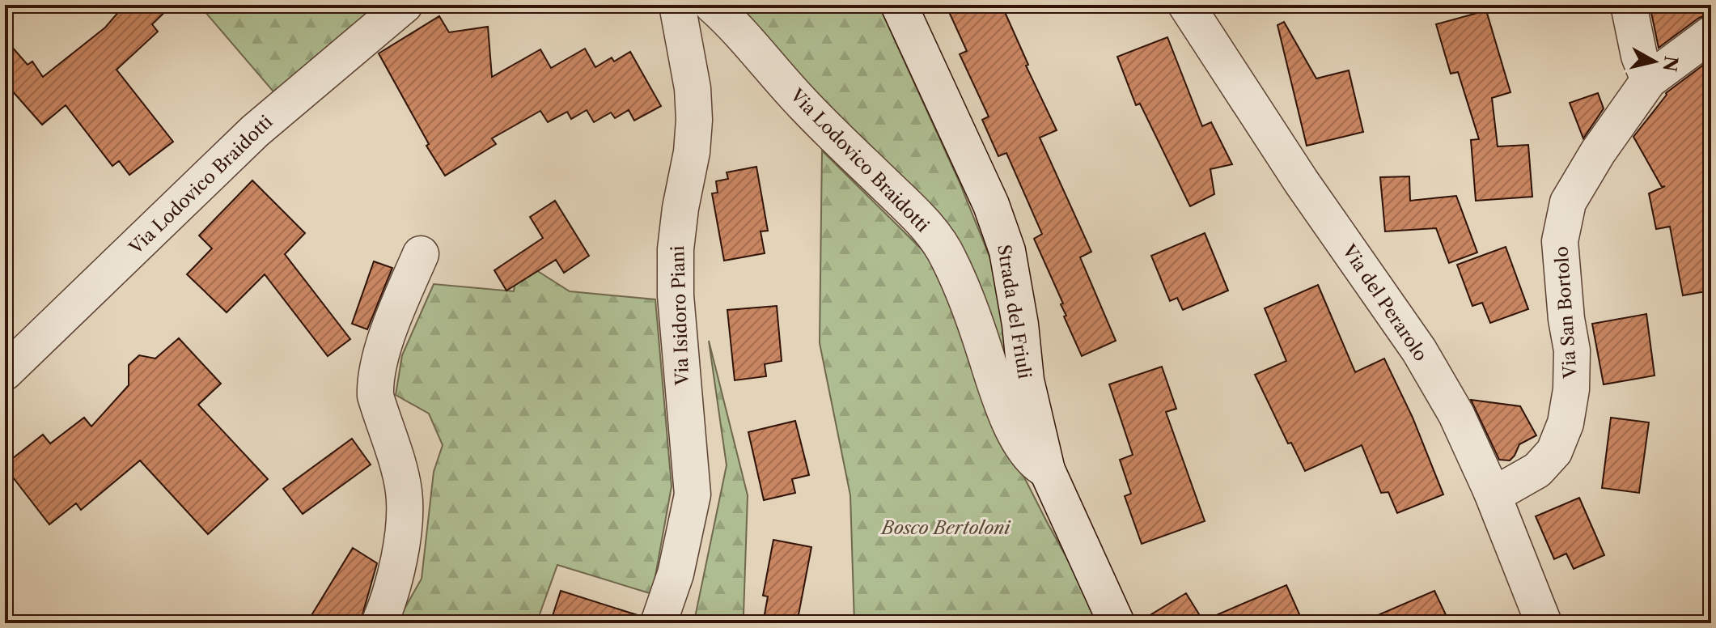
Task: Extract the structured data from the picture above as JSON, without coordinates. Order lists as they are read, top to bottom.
{
  "streets": {
    "street": [
      "Via Lodovico Braidotti",
      "Via del Perarolo",
      "Strada del Friuli",
      "Via San Bortolo",
      "Via Isidoro Piani"
    ]
  },
  "crossings": [
    ["Via Lodovico Braidotti", "Strada del Friuli"],
    ["Via del Perarolo", "Via San Bortolo"]
  ],
  "parks": ["Bosco Bertoloni"],
  "north": "right"
}
